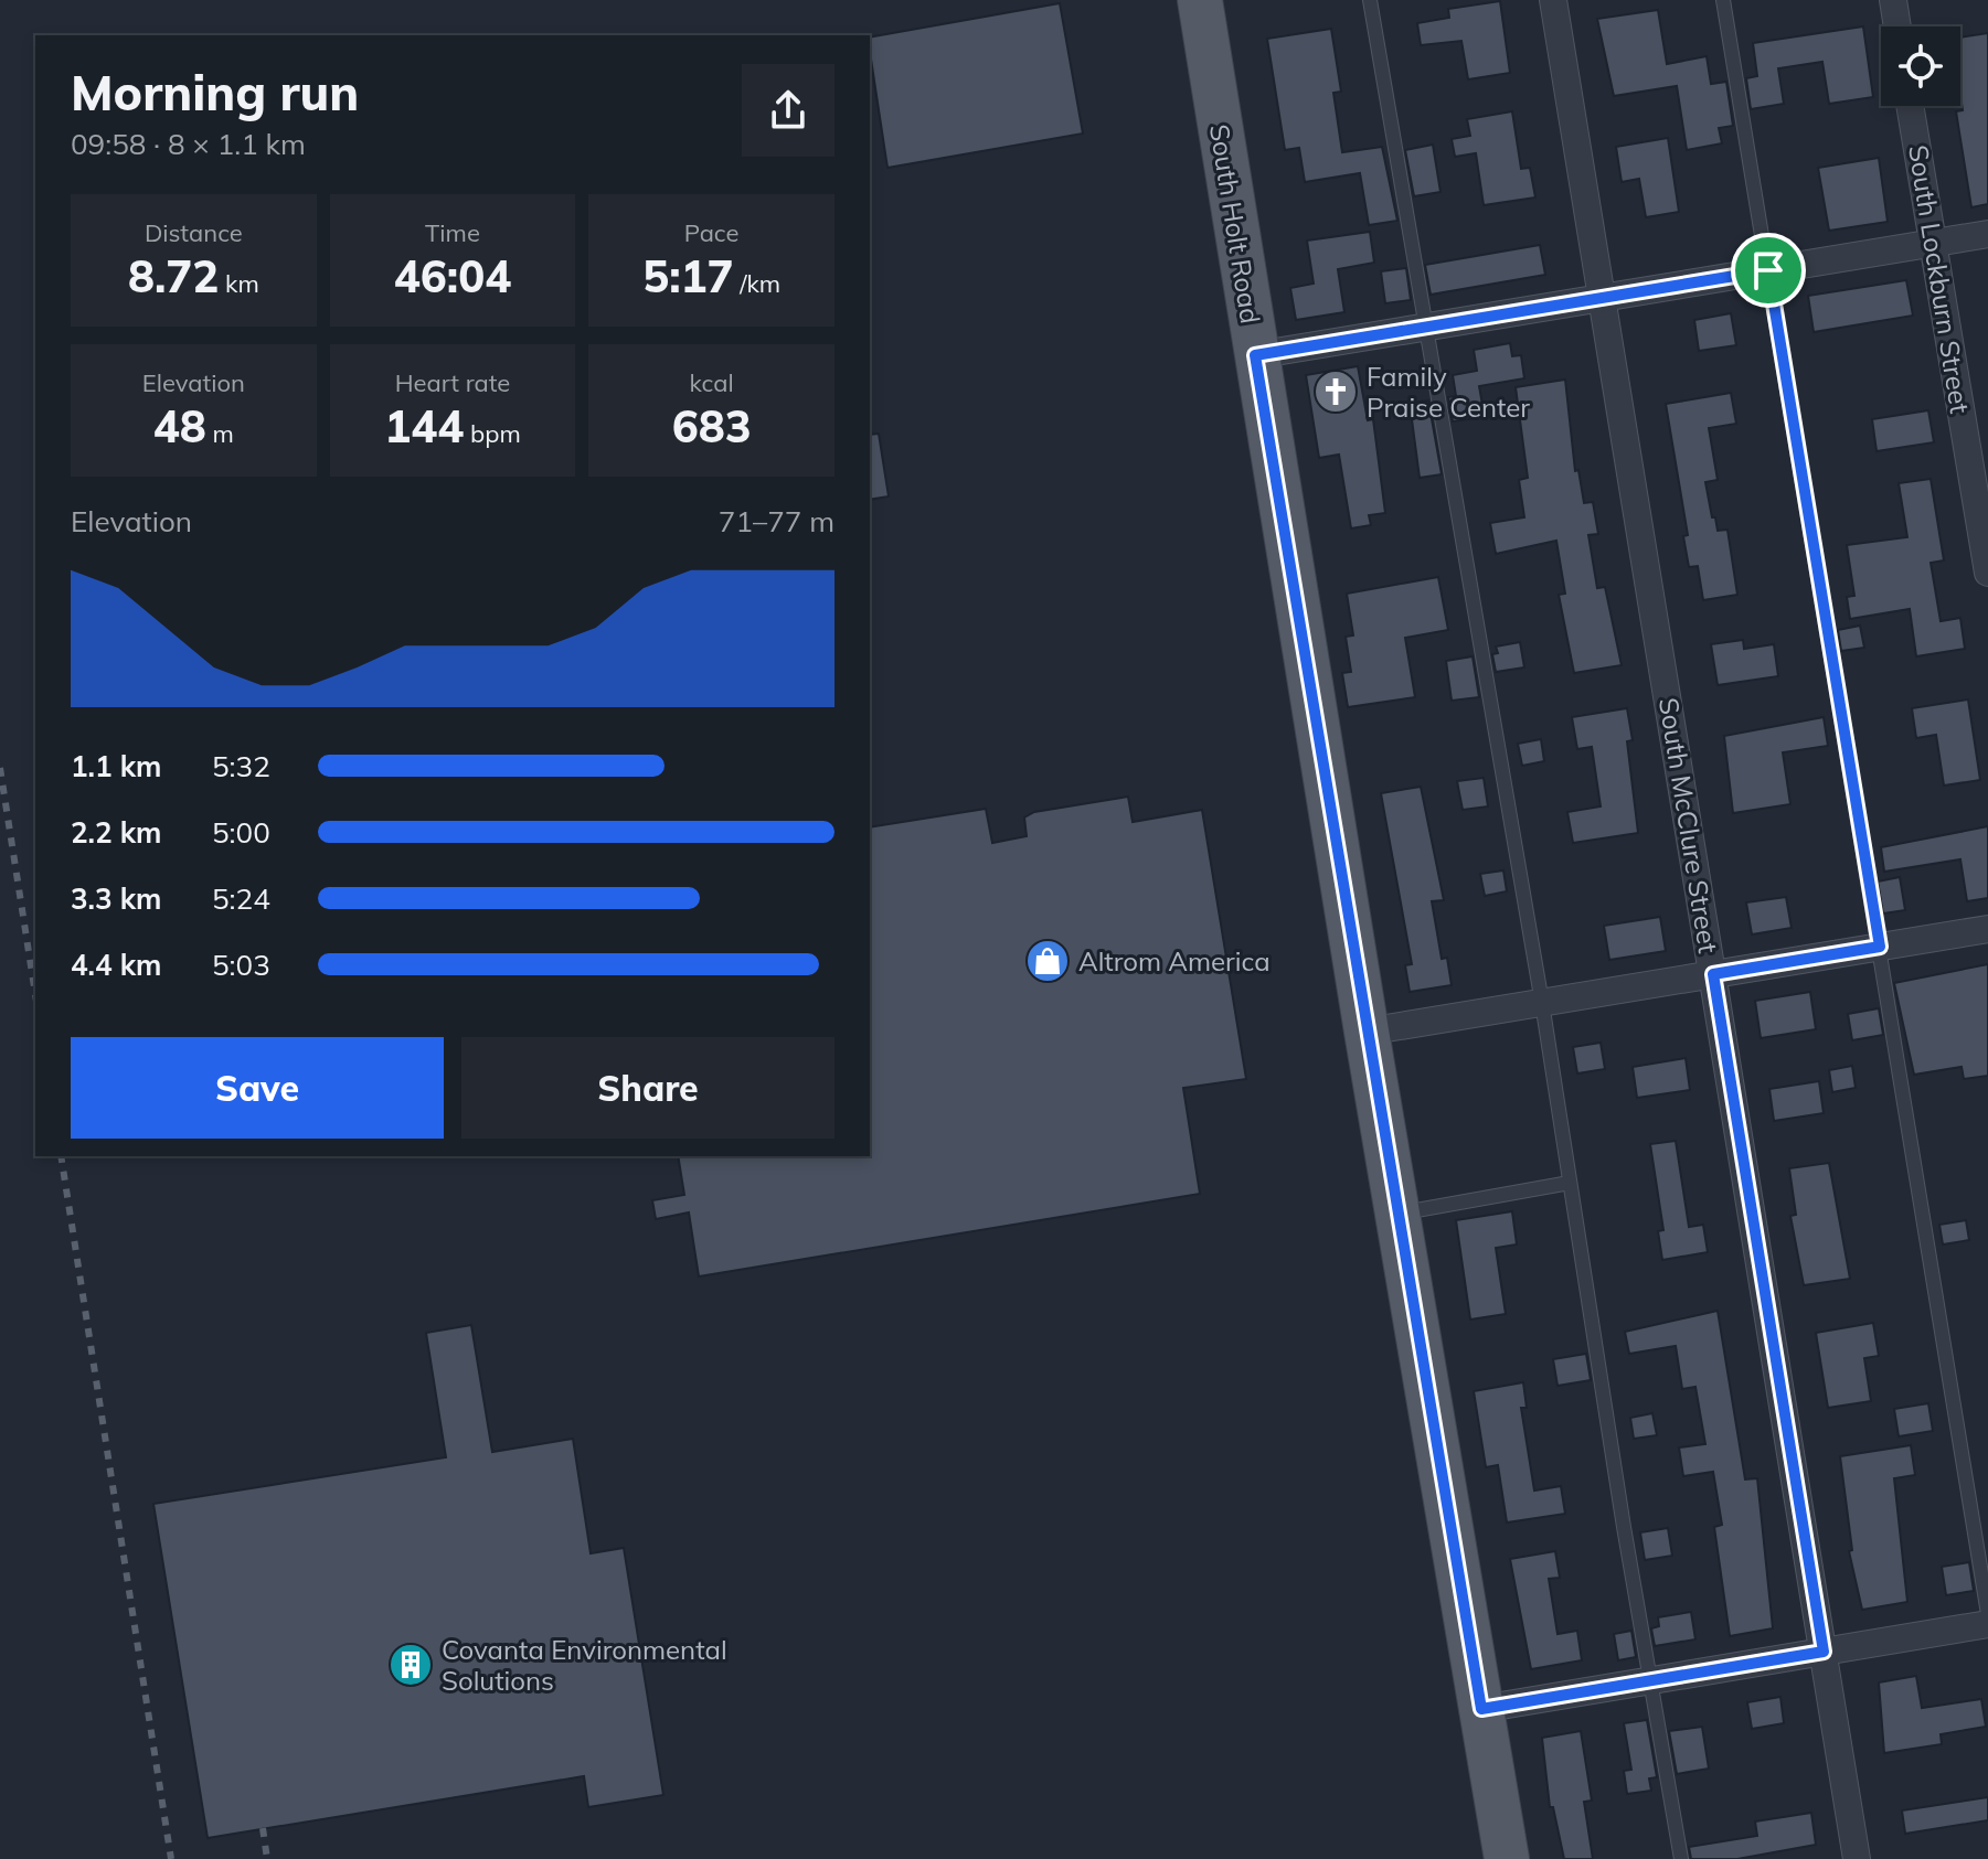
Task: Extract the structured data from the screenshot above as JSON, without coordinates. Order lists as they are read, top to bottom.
{
  "streets": {
    "main road": ["South Holt Road"],
    "street": ["South Lockburn Street", "South McClure Street"]
  },
  "places": {
    "church": ["Family Praise Center"],
    "shop": ["Altrom America"],
    "building": ["Covanta Environmental Solutions"]
  },
  "page": {
    "heading": ["Morning run", "09:58 · 8 × 1.1 km"],
    "stats": [
      ["Distance", "8.72 km"],
      ["Time", "46:04"],
      ["Pace", "5:17 /km"],
      ["Elevation", "48 m"],
      ["Heart rate", "144 bpm"],
      ["kcal", "683"]
    ],
    "chart": ["Elevation", "71–77 m"],
    "list": [
      {
        "name": "1.1 km",
        "note": "5:32"
      },
      {
        "name": "2.2 km",
        "note": "5:00"
      },
      {
        "name": "3.3 km",
        "note": "5:24"
      },
      {
        "name": "4.4 km",
        "note": "5:03"
      }
    ],
    "buttons": ["Save", "Share"]
  }
}
